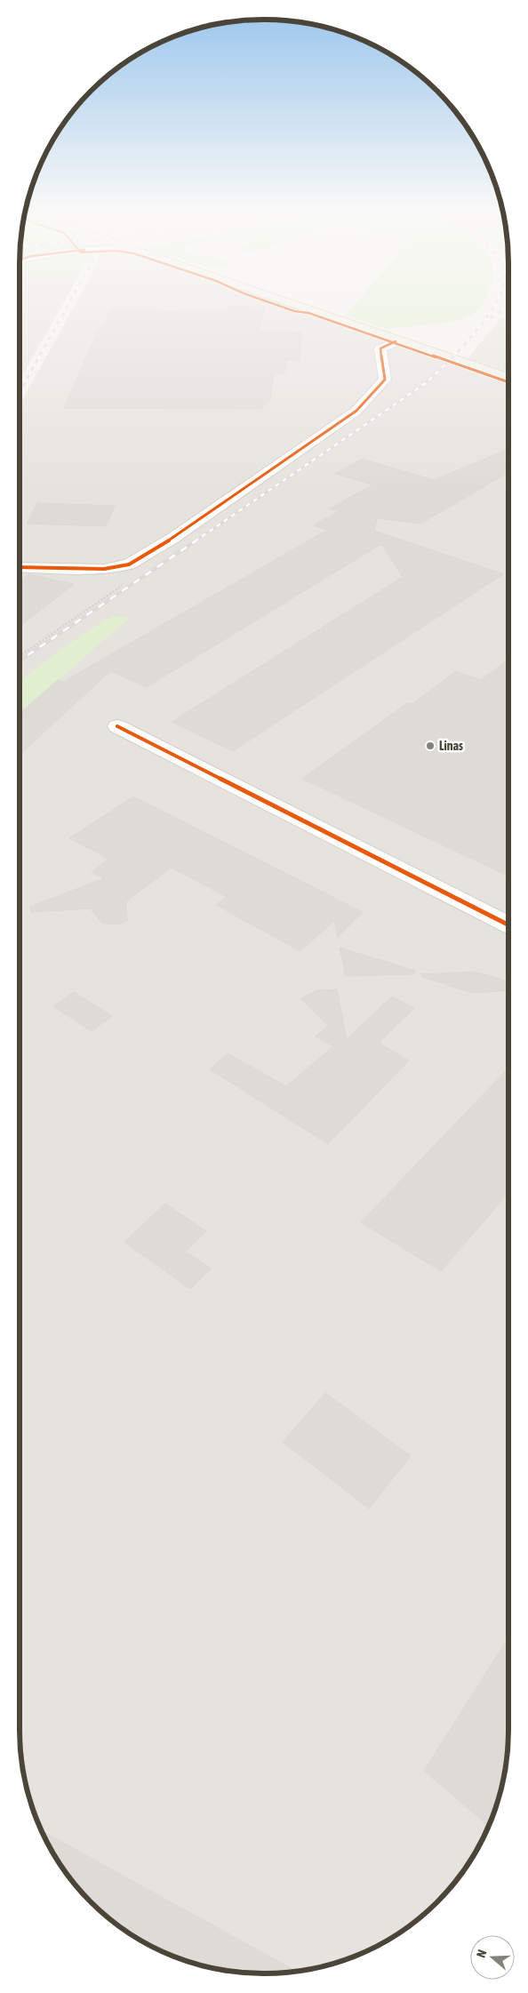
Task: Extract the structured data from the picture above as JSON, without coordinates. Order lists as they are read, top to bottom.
{
  "places": ["Linas"],
  "north": "left"
}
